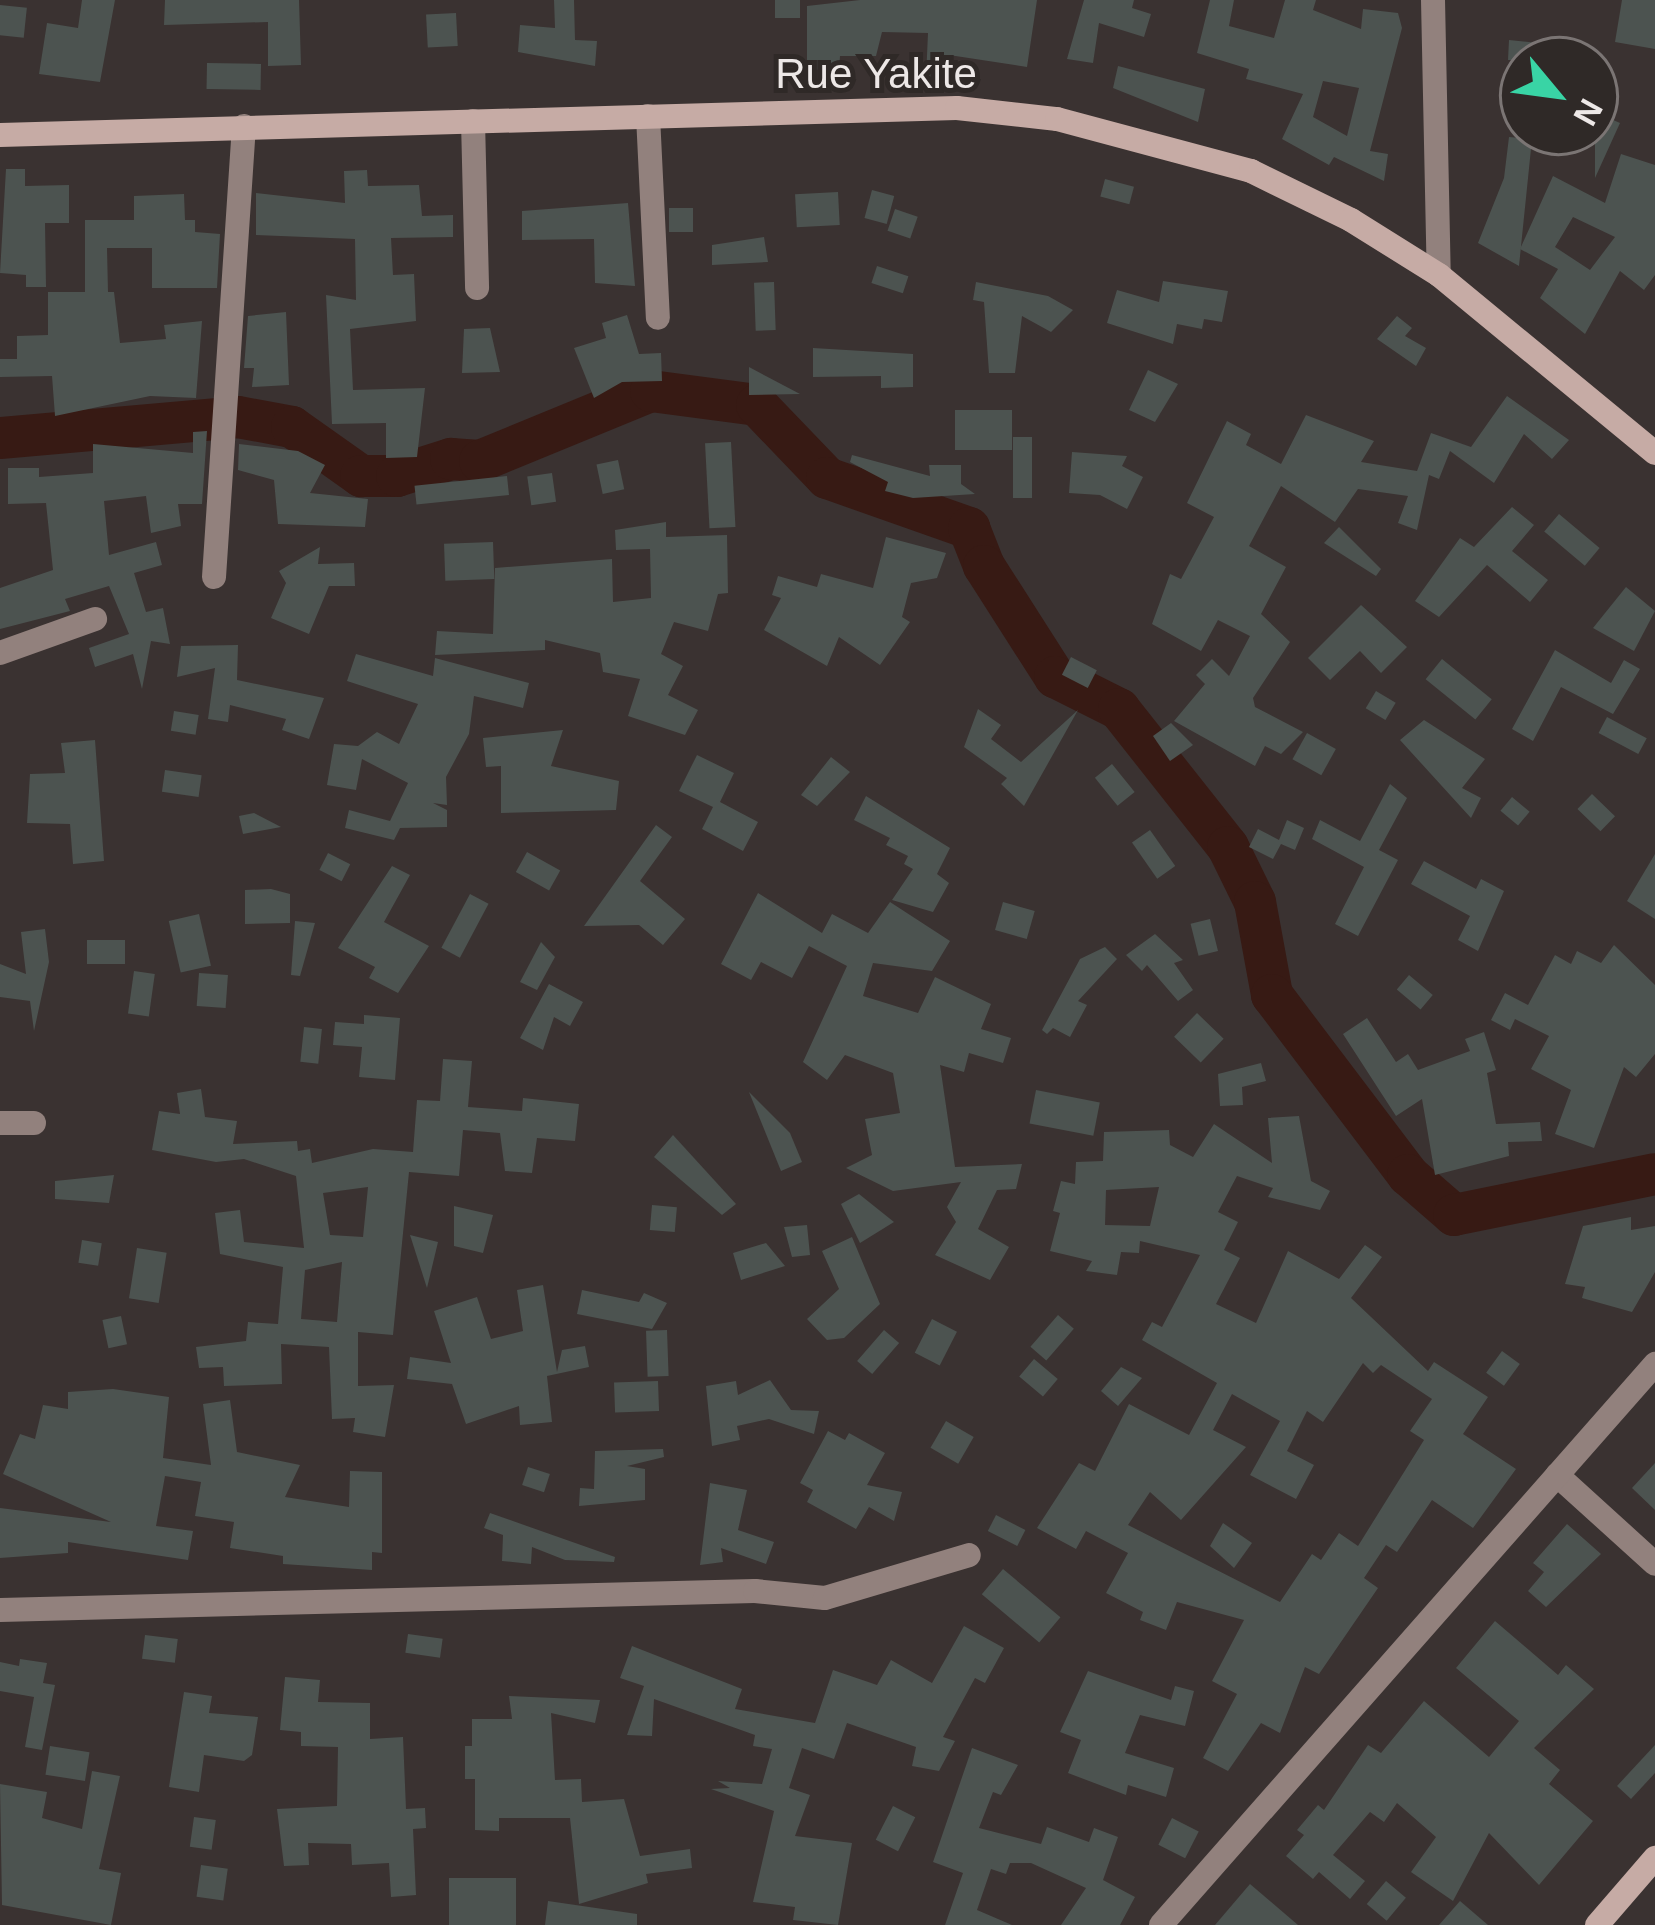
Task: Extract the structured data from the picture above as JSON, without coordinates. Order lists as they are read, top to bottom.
{
  "streets": {
    "main road": ["Rue Yakite"]
  },
  "north": "bottom right"
}
